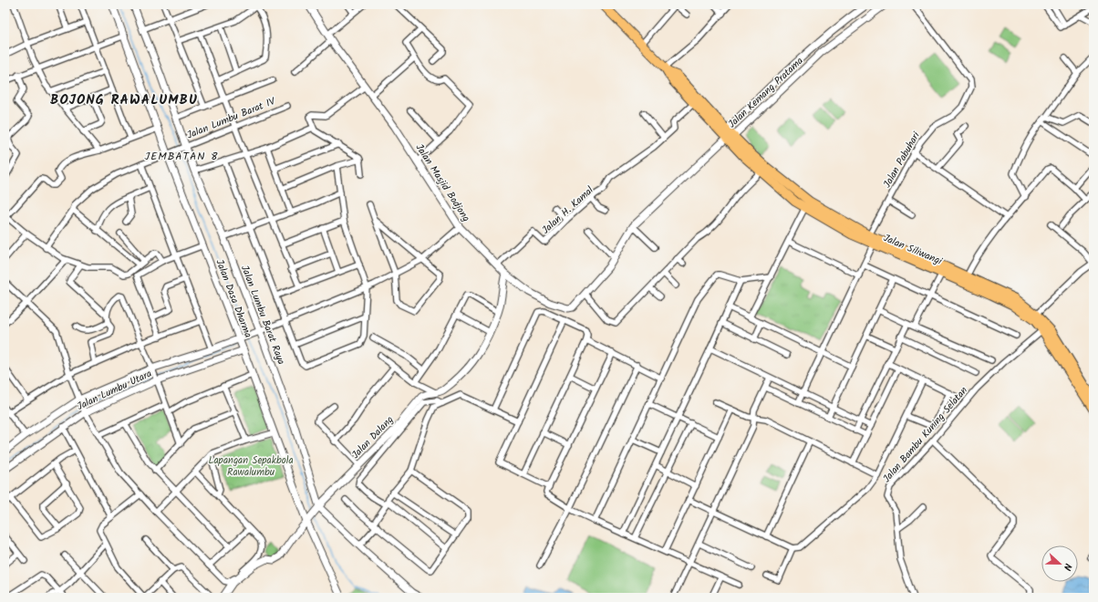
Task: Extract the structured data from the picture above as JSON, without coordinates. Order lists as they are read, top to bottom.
{
  "streets": {
    "main road": ["Jalan Siliwangi"],
    "street": [
      "Jalan Kemang Pratama",
      "Jalan Lumbu Barat IV",
      "Jalan Pabuhari",
      "Jalan Masjid Bodjong",
      "Jalan H. Kamal",
      "Jalan Dasa Dharma",
      "Jalan Lumbu Barat Raya",
      "Jalan Lumbu Utara",
      "Jalan Bambu Kuning Selatan",
      "Jalan Dalang"
    ]
  },
  "crossings": [
    ["Jalan Kemang Pratama", "Jalan Masjid Bodjong"],
    ["Jalan Kemang Pratama", "Jalan Siliwangi"],
    ["Jalan Lumbu Barat IV", "Jalan Dasa Dharma"],
    ["Jalan Lumbu Barat IV", "Jalan Lumbu Barat Raya"],
    ["Jalan Pabuhari", "Jalan Siliwangi"],
    ["Jalan Masjid Bodjong", "Jalan H. Kamal"],
    ["Jalan Masjid Bodjong", "Jalan Siliwangi"],
    ["Jalan Masjid Bodjong", "Jalan Dalang"],
    ["Jalan Siliwangi", "Jalan Bambu Kuning Selatan"],
    ["Jalan Dasa Dharma", "Jalan Lumbu Utara"],
    ["Jalan Dasa Dharma", "Jalan Dalang"],
    ["Jalan Lumbu Barat Raya", "Jalan Dalang"]
  ],
  "districts": ["BOJONG RAWALUMBU", "JEMBATAN 8"],
  "parks": ["Lapangan Sepakbola Rawalumbu"],
  "north": "right"
}
